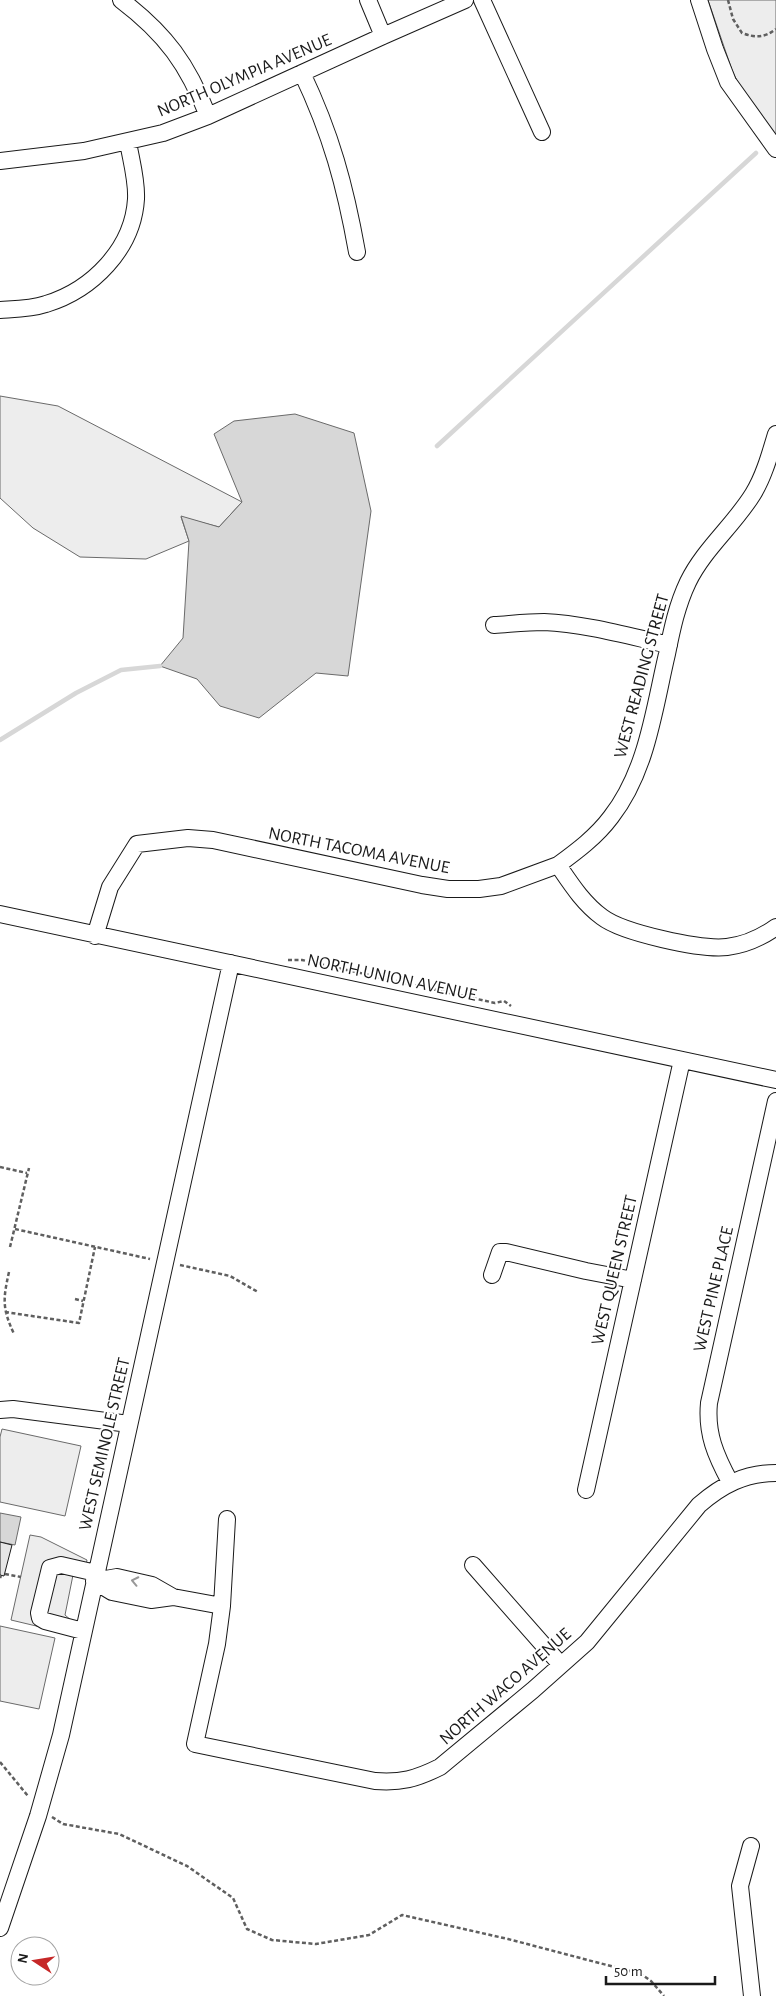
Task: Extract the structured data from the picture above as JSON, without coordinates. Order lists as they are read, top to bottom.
{
  "streets": {
    "street": [
      "NORTH OLYMPIA AVENUE",
      "WEST READING STREET",
      "NORTH TACOMA AVENUE",
      "NORTH UNION AVENUE",
      "WEST QUEEN STREET",
      "WEST PINE PLACE",
      "WEST SEMINOLE STREET",
      "NORTH WACO AVENUE"
    ]
  },
  "crossings": [
    ["WEST READING STREET", "NORTH TACOMA AVENUE"],
    ["NORTH TACOMA AVENUE", "NORTH UNION AVENUE"],
    ["NORTH UNION AVENUE", "WEST QUEEN STREET"],
    ["NORTH UNION AVENUE", "WEST SEMINOLE STREET"],
    ["WEST PINE PLACE", "NORTH WACO AVENUE"]
  ],
  "scale_bar": "50 m",
  "north": "left"
}
